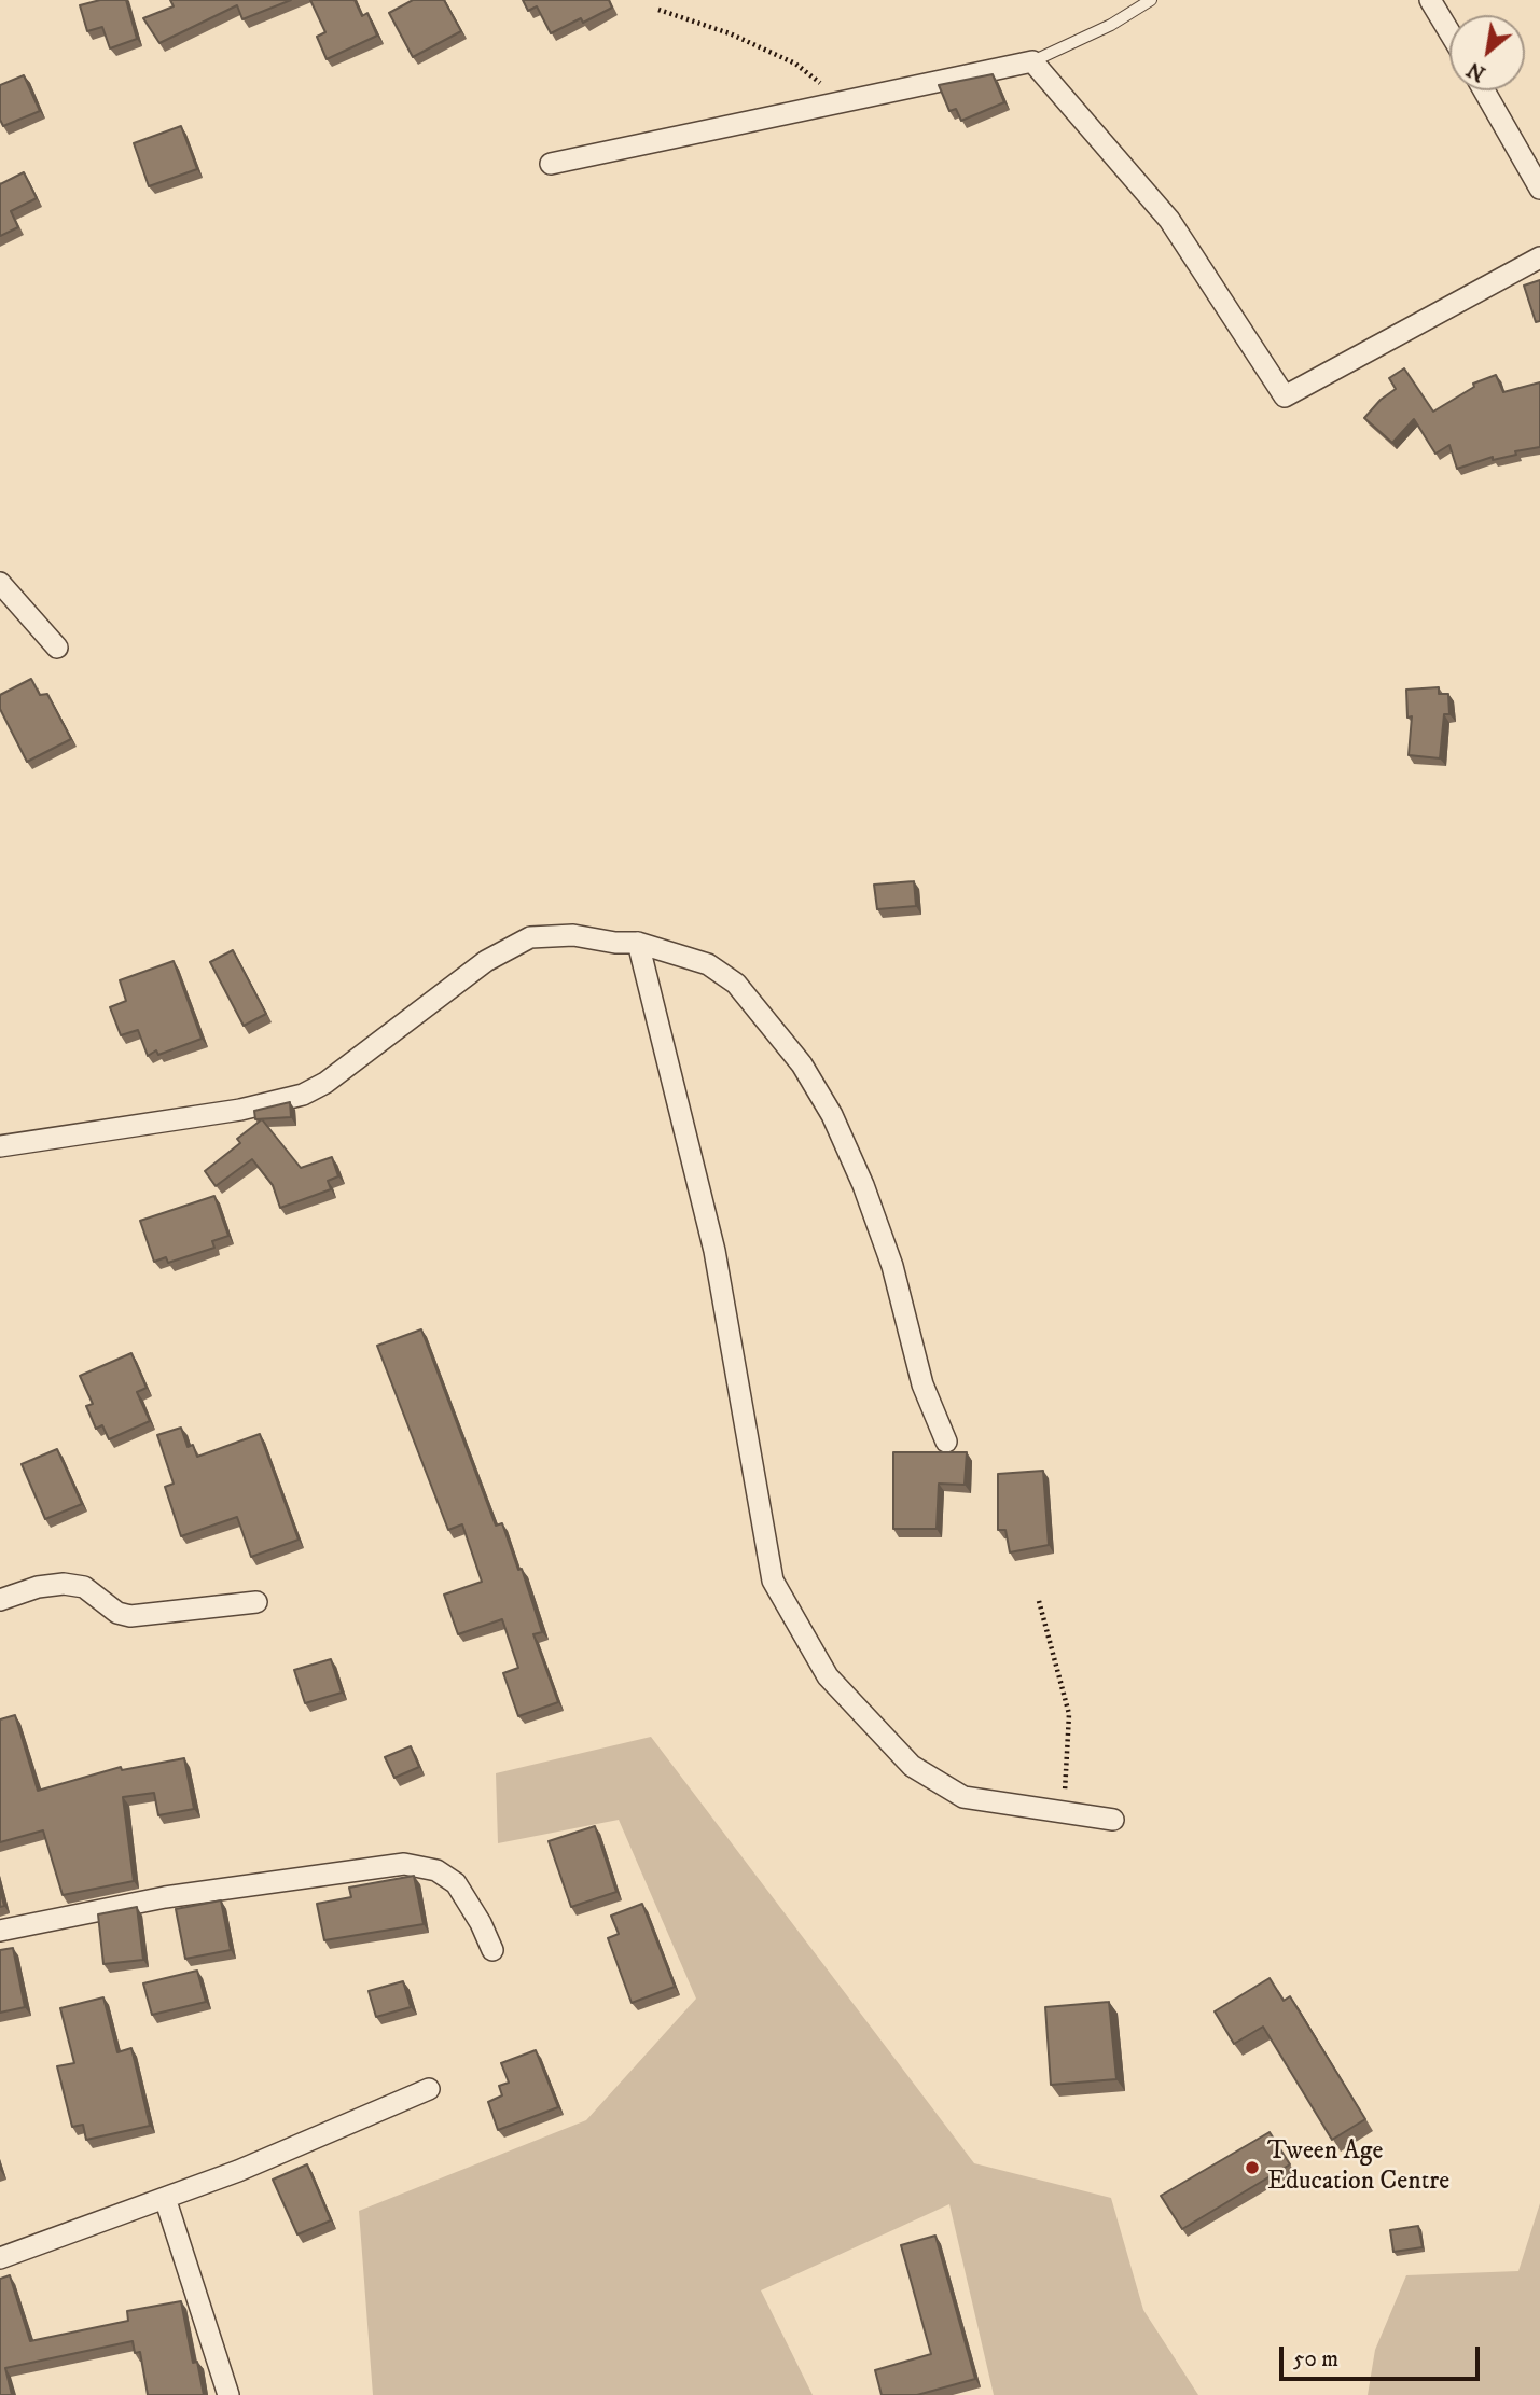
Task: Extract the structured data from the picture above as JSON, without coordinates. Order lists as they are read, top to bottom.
{
  "places": ["Tween Age Education Centre"],
  "scale_bar": "50 m",
  "north": "bottom left"
}
